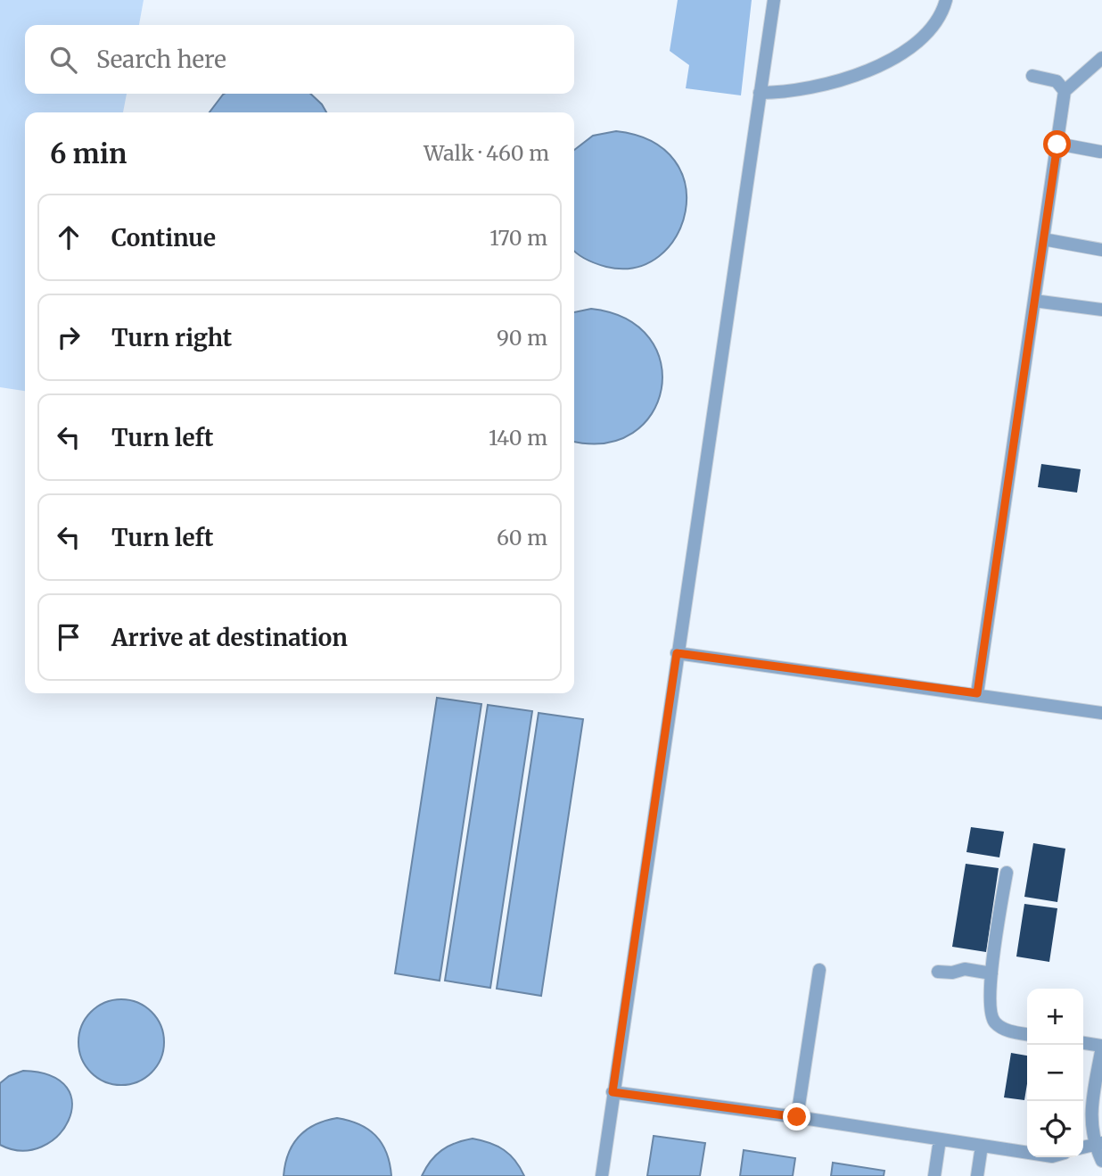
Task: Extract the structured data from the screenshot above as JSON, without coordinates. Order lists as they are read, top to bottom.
{
  "page": {
    "search": "Search here",
    "heading": ["6 min", "Walk · 460 m"],
    "list": [
      ["Continue", "170 m"],
      ["Turn right", "90 m"],
      ["Turn left", "140 m"],
      ["Turn left", "60 m"],
      "Arrive at destination"
    ],
    "map_buttons": ["+", "−"]
  }
}
